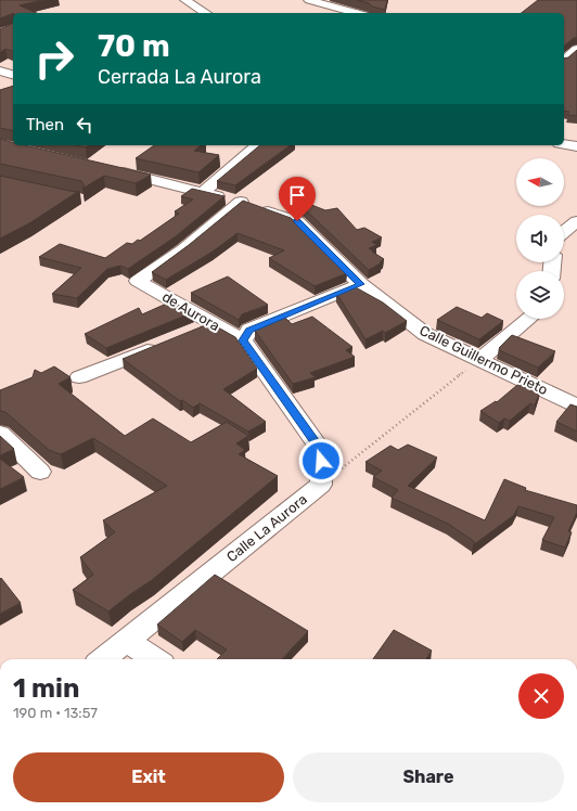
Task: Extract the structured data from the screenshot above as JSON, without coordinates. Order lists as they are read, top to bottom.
{
  "streets": {
    "street": ["de Aurora", "Calle Guillermo Prieto", "Calle La Aurora"]
  },
  "crossings": [
    ["de Aurora", "Calle Guillermo Prieto"],
    ["Calle Guillermo Prieto", "Calle La Aurora"]
  ],
  "north": "left",
  "page": {
    "turn": ["70 m", "Cerrada La Aurora"],
    "then": "Then",
    "heading": ["1 min", "190 m · 13:57"],
    "buttons": ["Exit", "Share"]
  }
}
